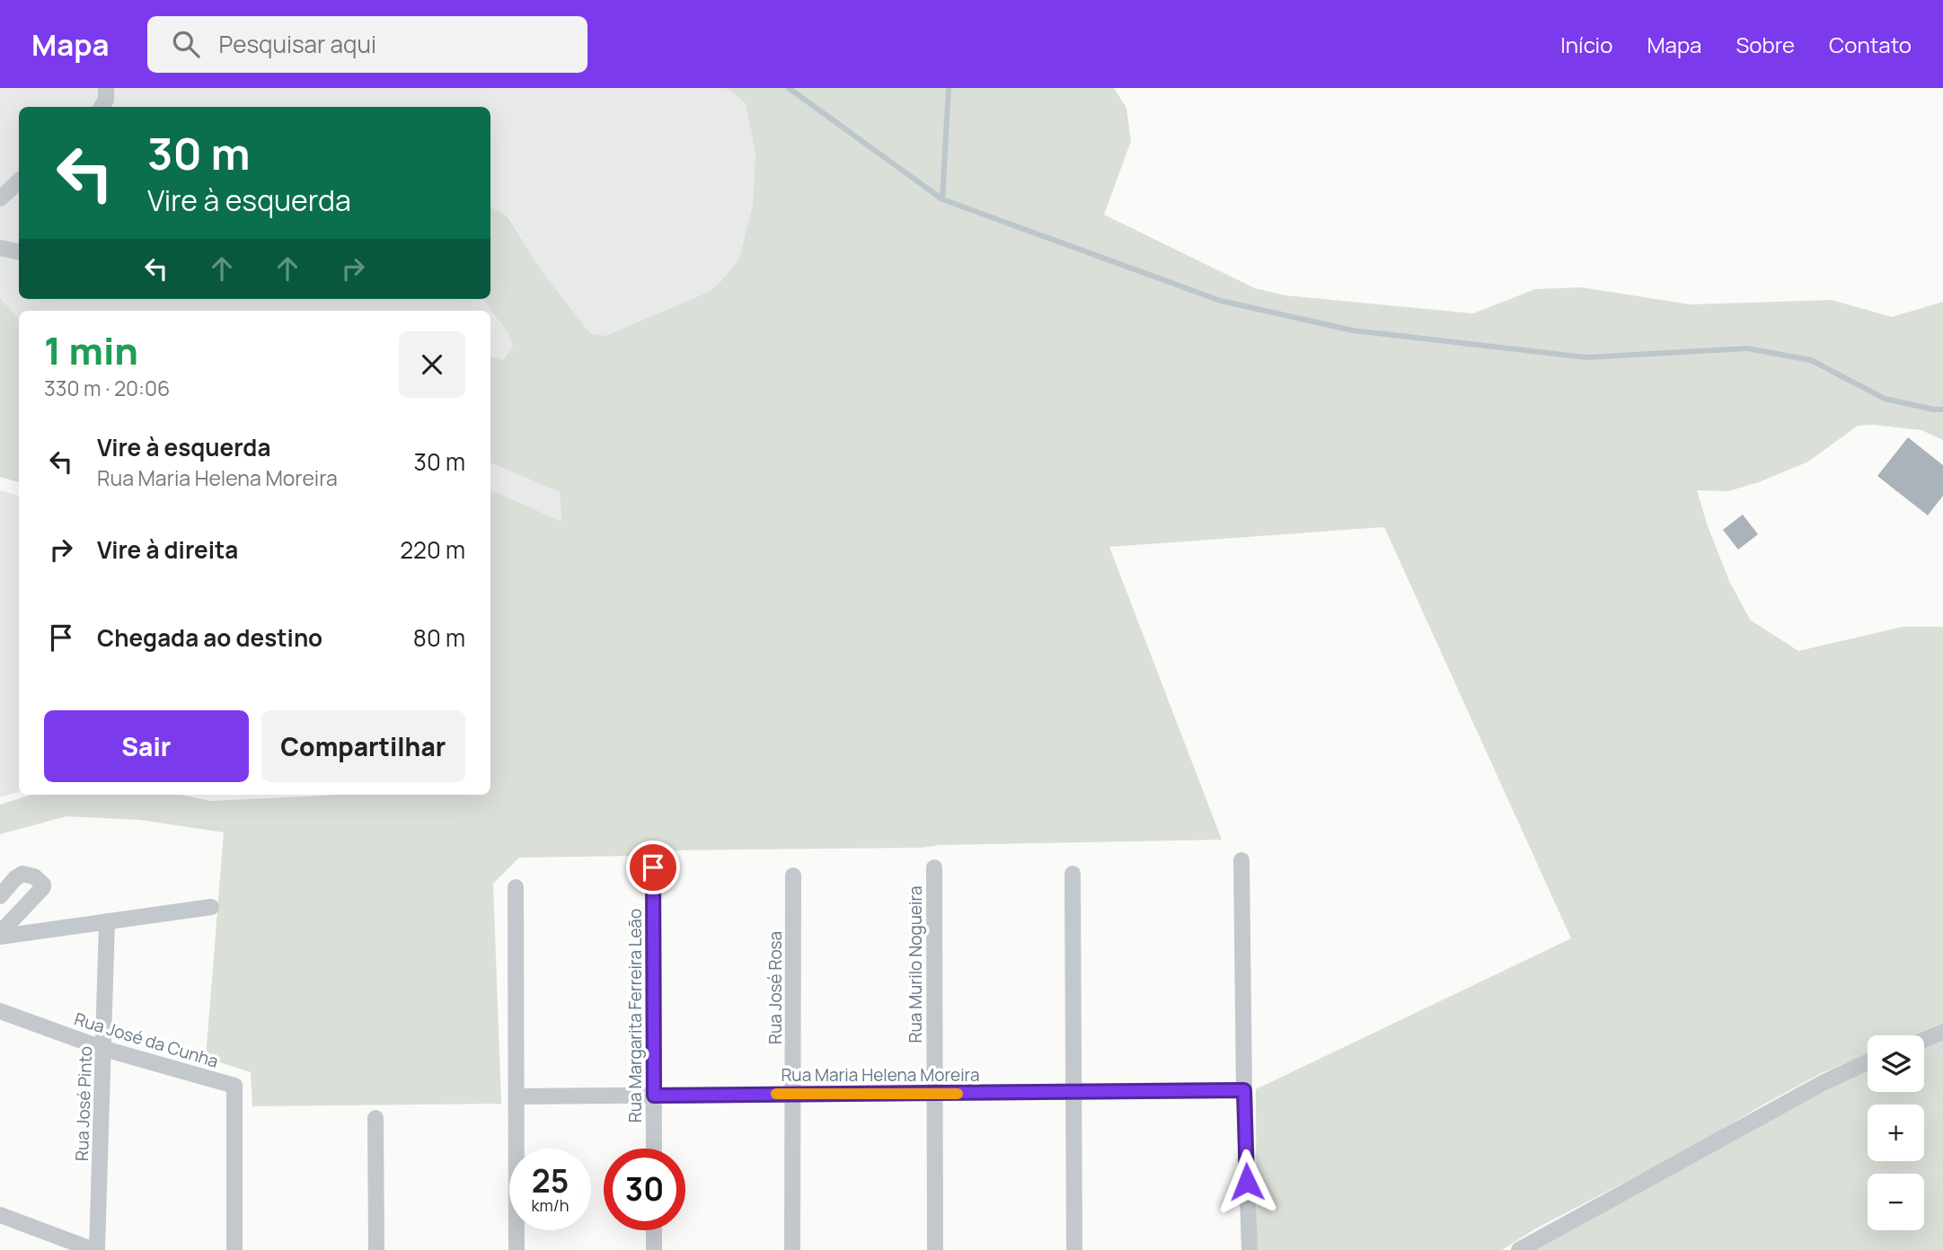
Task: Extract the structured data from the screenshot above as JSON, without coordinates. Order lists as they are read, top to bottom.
{
  "streets": {
    "street": [
      "Rua Murilo Nogueira",
      "Rua José Rosa",
      "Rua Margarita Ferreira Leão",
      "Rua José da Cunha",
      "Rua Maria Helena Moreira",
      "Rua José Pinto"
    ]
  },
  "crossings": [
    ["Rua Murilo Nogueira", "Rua Maria Helena Moreira"],
    ["Rua José Rosa", "Rua Maria Helena Moreira"],
    ["Rua Margarita Ferreira Leão", "Rua Maria Helena Moreira"],
    ["Rua José da Cunha", "Rua José Pinto"]
  ],
  "page": {
    "header": "Mapa",
    "search": "Pesquisar aqui",
    "nav": [
      "Início",
      "Mapa",
      "Sobre",
      "Contato"
    ],
    "turn": ["30 m", "Vire à esquerda"],
    "heading": ["1 min", "330 m · 20:06"],
    "list": [
      {
        "name": "Vire à esquerda",
        "note": "Rua Maria Helena Moreira",
        "value": "30 m"
      },
      {
        "name": "Vire à direita",
        "value": "220 m"
      },
      {
        "name": "Chegada ao destino",
        "value": "80 m"
      }
    ],
    "buttons": ["Sair", "Compartilhar"],
    "map_buttons": ["+", "−"],
    "speed": "25 km/h",
    "limit": "30"
  }
}
